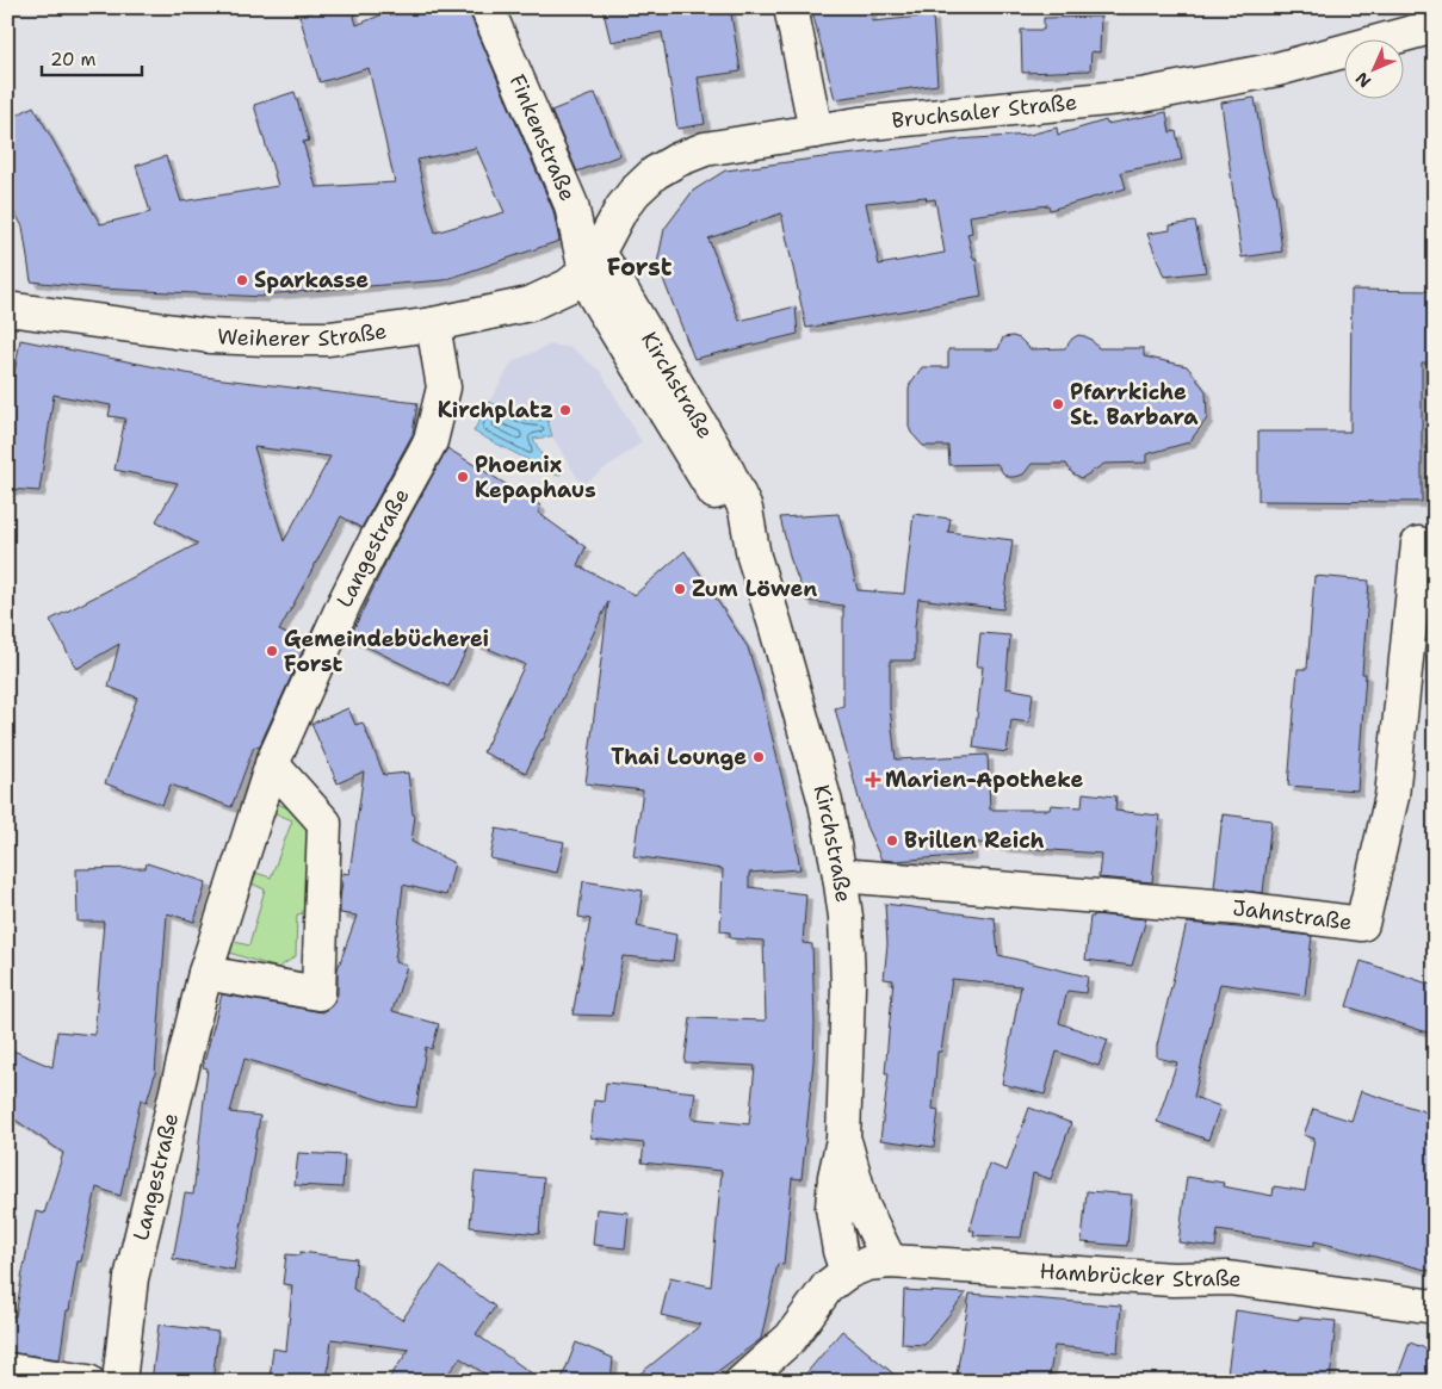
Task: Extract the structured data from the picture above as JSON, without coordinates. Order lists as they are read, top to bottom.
{
  "streets": {
    "street": [
      "Bruchsaler Straße",
      "Finkenstraße",
      "Weiherer Straße",
      "Kirchstraße",
      "Langestraße",
      "Jahnstraße",
      "Hambrücker Straße"
    ]
  },
  "crossings": [
    ["Bruchsaler Straße", "Finkenstraße"],
    ["Bruchsaler Straße", "Weiherer Straße"],
    ["Bruchsaler Straße", "Kirchstraße"],
    ["Finkenstraße", "Weiherer Straße"],
    ["Finkenstraße", "Kirchstraße"],
    ["Weiherer Straße", "Kirchstraße"],
    ["Weiherer Straße", "Langestraße"],
    ["Kirchstraße", "Jahnstraße"],
    ["Kirchstraße", "Hambrücker Straße"]
  ],
  "districts": ["Forst"],
  "places": {
    "other": [
      "Sparkasse",
      "Pfarrkiche St. Barbara",
      "Kirchplatz",
      "Phoenix Kepaphaus",
      "Zum Löwen",
      "Gemeindebücherei Forst",
      "Thai Lounge",
      "Brillen Reich"
    ],
    "health": ["Marien-Apotheke"]
  },
  "scale_bar": "20 m",
  "north": "bottom left"
}
